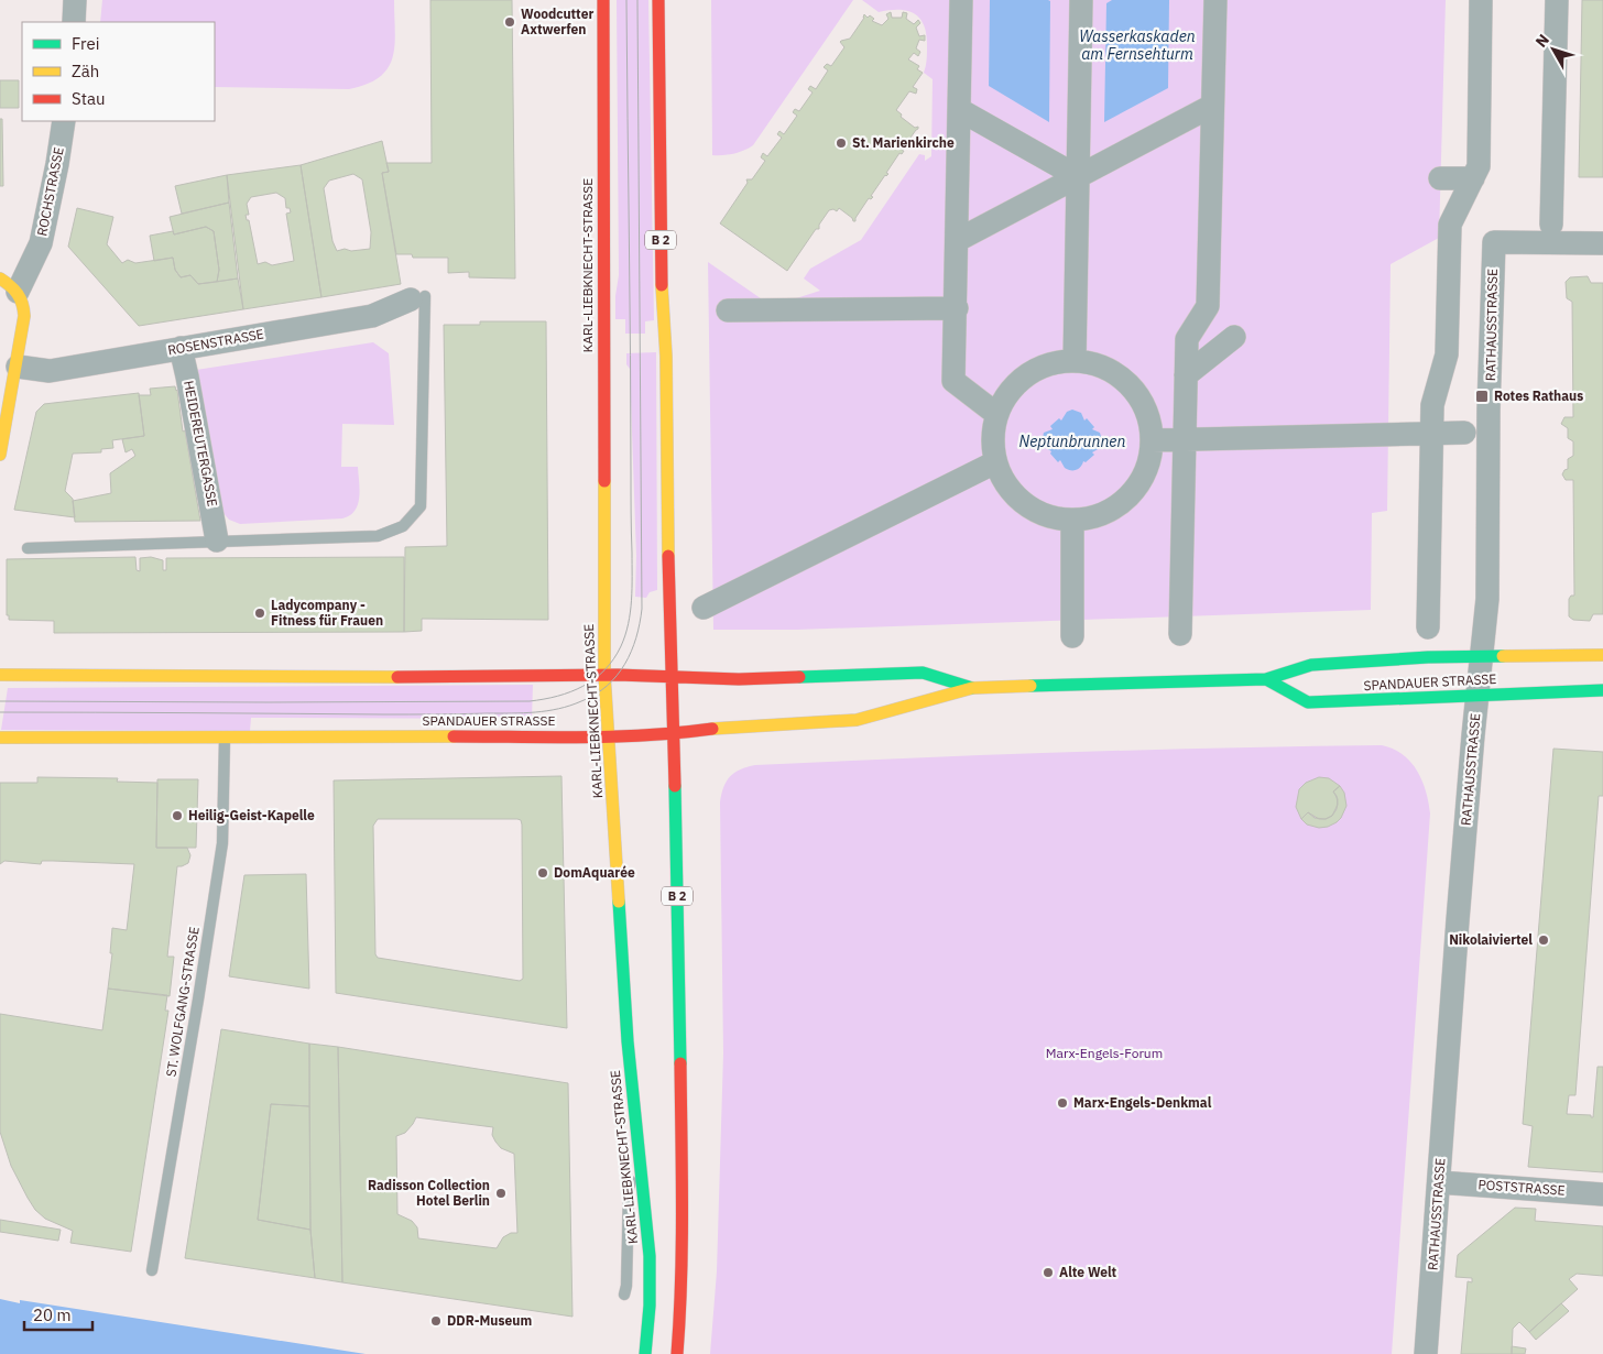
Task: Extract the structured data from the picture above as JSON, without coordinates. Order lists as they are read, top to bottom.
{
  "streets": {
    "main road": ["B 2", "KARL-LIEBKNECHT-STRASSE", "SPANDAUER STRASSE"],
    "street": [
      "ROCHSTRASSE",
      "RATHAUSSTRASSE",
      "ROSENSTRASSE",
      "HEIDEREUTERGASSE",
      "POSTSTRASSE"
    ],
    "lane": ["ST. WOLFGANG-STRASSE"]
  },
  "crossings": [
    ["B 2", "SPANDAUER STRASSE"],
    ["KARL-LIEBKNECHT-STRASSE", "SPANDAUER STRASSE"],
    ["RATHAUSSTRASSE", "SPANDAUER STRASSE"],
    ["RATHAUSSTRASSE", "POSTSTRASSE"],
    ["ROSENSTRASSE", "HEIDEREUTERGASSE"],
    ["SPANDAUER STRASSE", "ST. WOLFGANG-STRASSE"]
  ],
  "water": ["Wasserkaskaden am Fernsehturm", "Neptunbrunnen"],
  "parks": ["Marx-Engels-Forum"],
  "places": {
    "other": [
      "Woodcutter Axtwerfen",
      "St. Marienkirche",
      "Ladycompany - Fitness für Frauen",
      "Heilig-Geist-Kapelle",
      "DomAquarée",
      "Nikolaiviertel",
      "Marx-Engels-Denkmal",
      "Radisson Collection Hotel Berlin",
      "Alte Welt",
      "DDR-Museum"
    ],
    "transit": ["Rotes Rathaus"]
  },
  "legend": ["Frei", "Zäh", "Stau"],
  "scale_bar": "20 m",
  "north": "top left"
}
